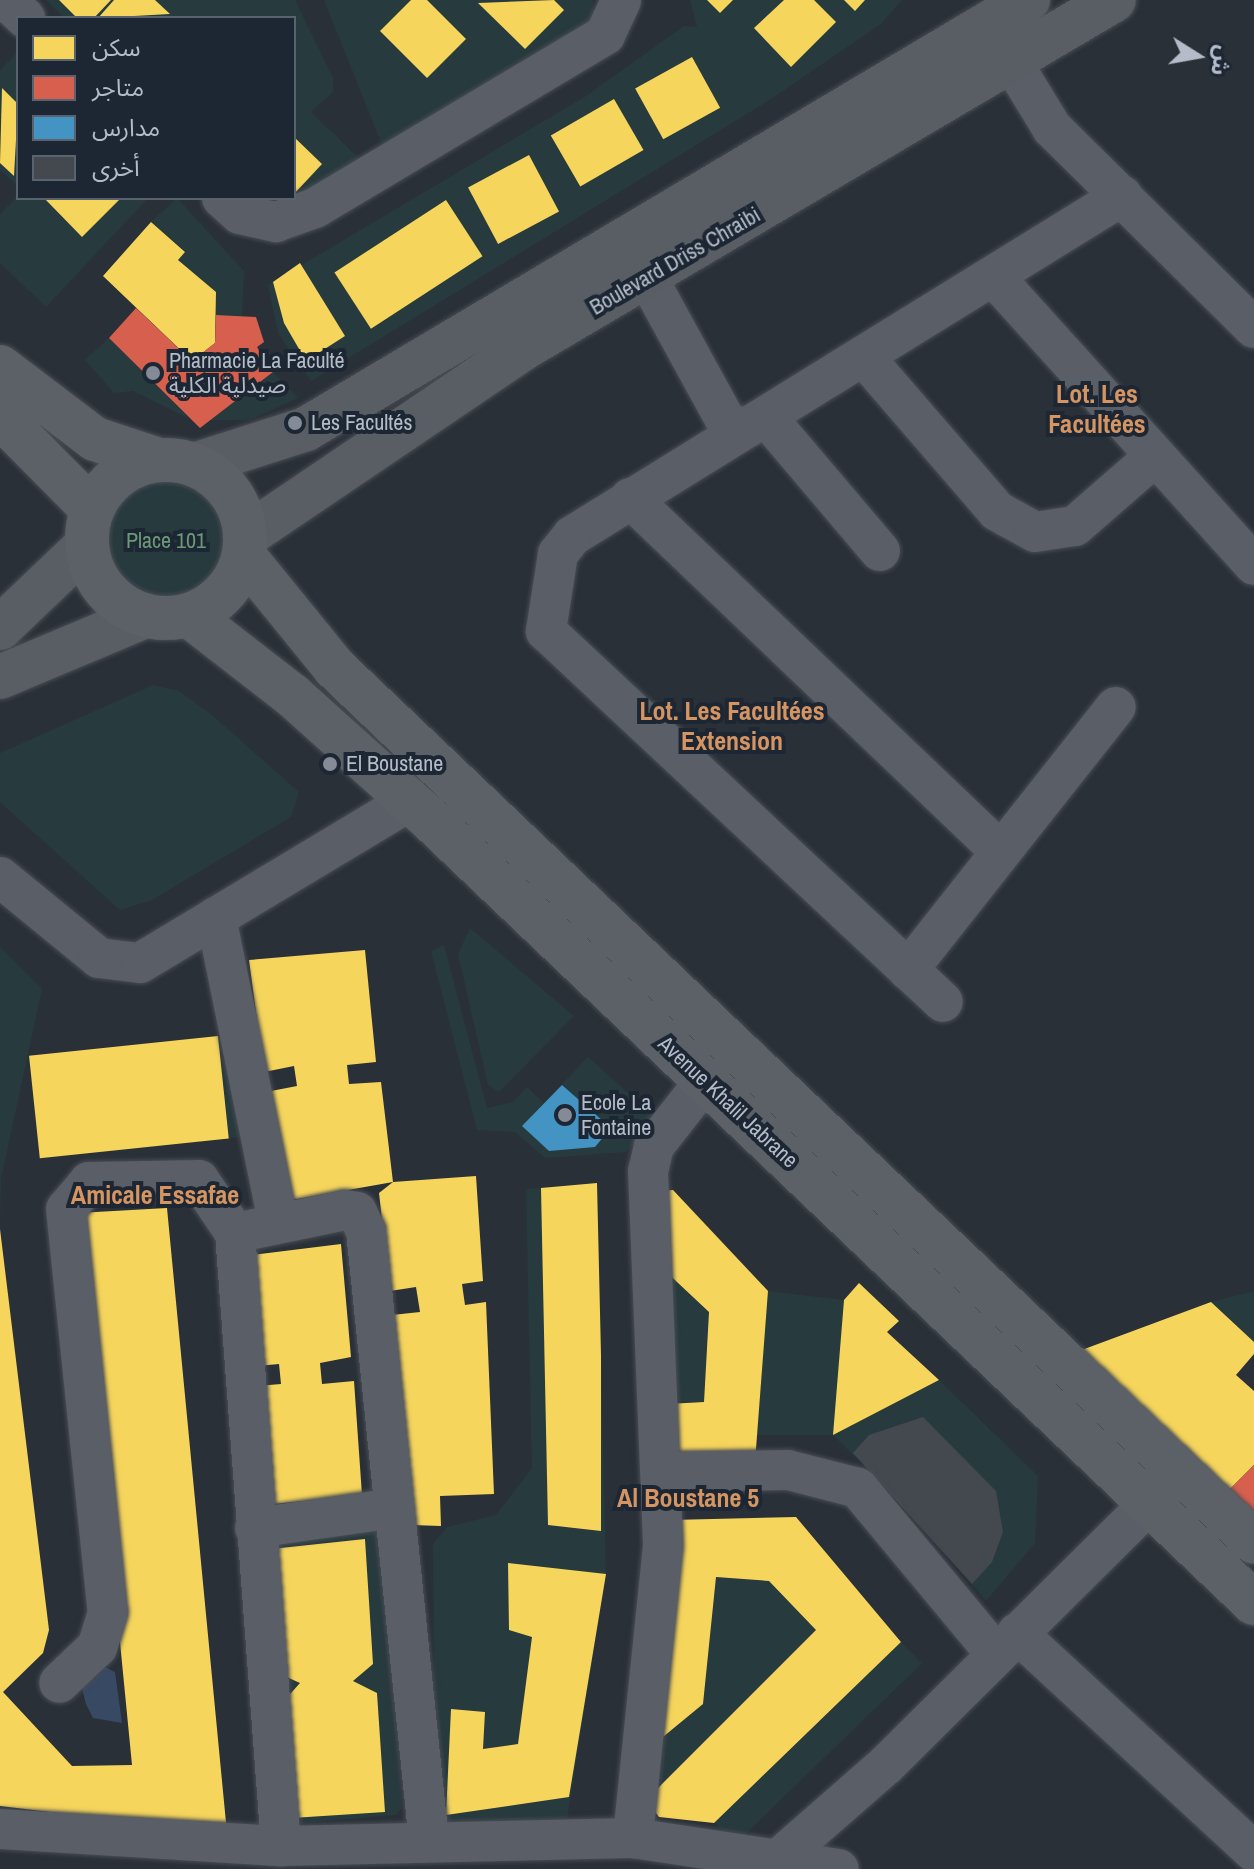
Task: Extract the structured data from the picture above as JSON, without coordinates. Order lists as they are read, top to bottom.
{
  "streets": {
    "main road": ["Boulevard Driss Chraibi", "Avenue Khalil Jabrane"]
  },
  "crossings": [
    ["Boulevard Driss Chraibi", "Avenue Khalil Jabrane"]
  ],
  "districts": [
    "Lot. Les Facultées",
    "Lot. Les Facultées Extension",
    "Amicale Essafae",
    "Al Boustane 5"
  ],
  "parks": ["Place 101"],
  "places": [
    "Pharmacie La Faculté صيدلية الكلية",
    "Les Facultés",
    "El Boustane",
    "Ecole La Fontaine"
  ],
  "legend": [
    "سكن",
    "متاجر",
    "مدارس",
    "أخرى"
  ],
  "north": "right"
}
